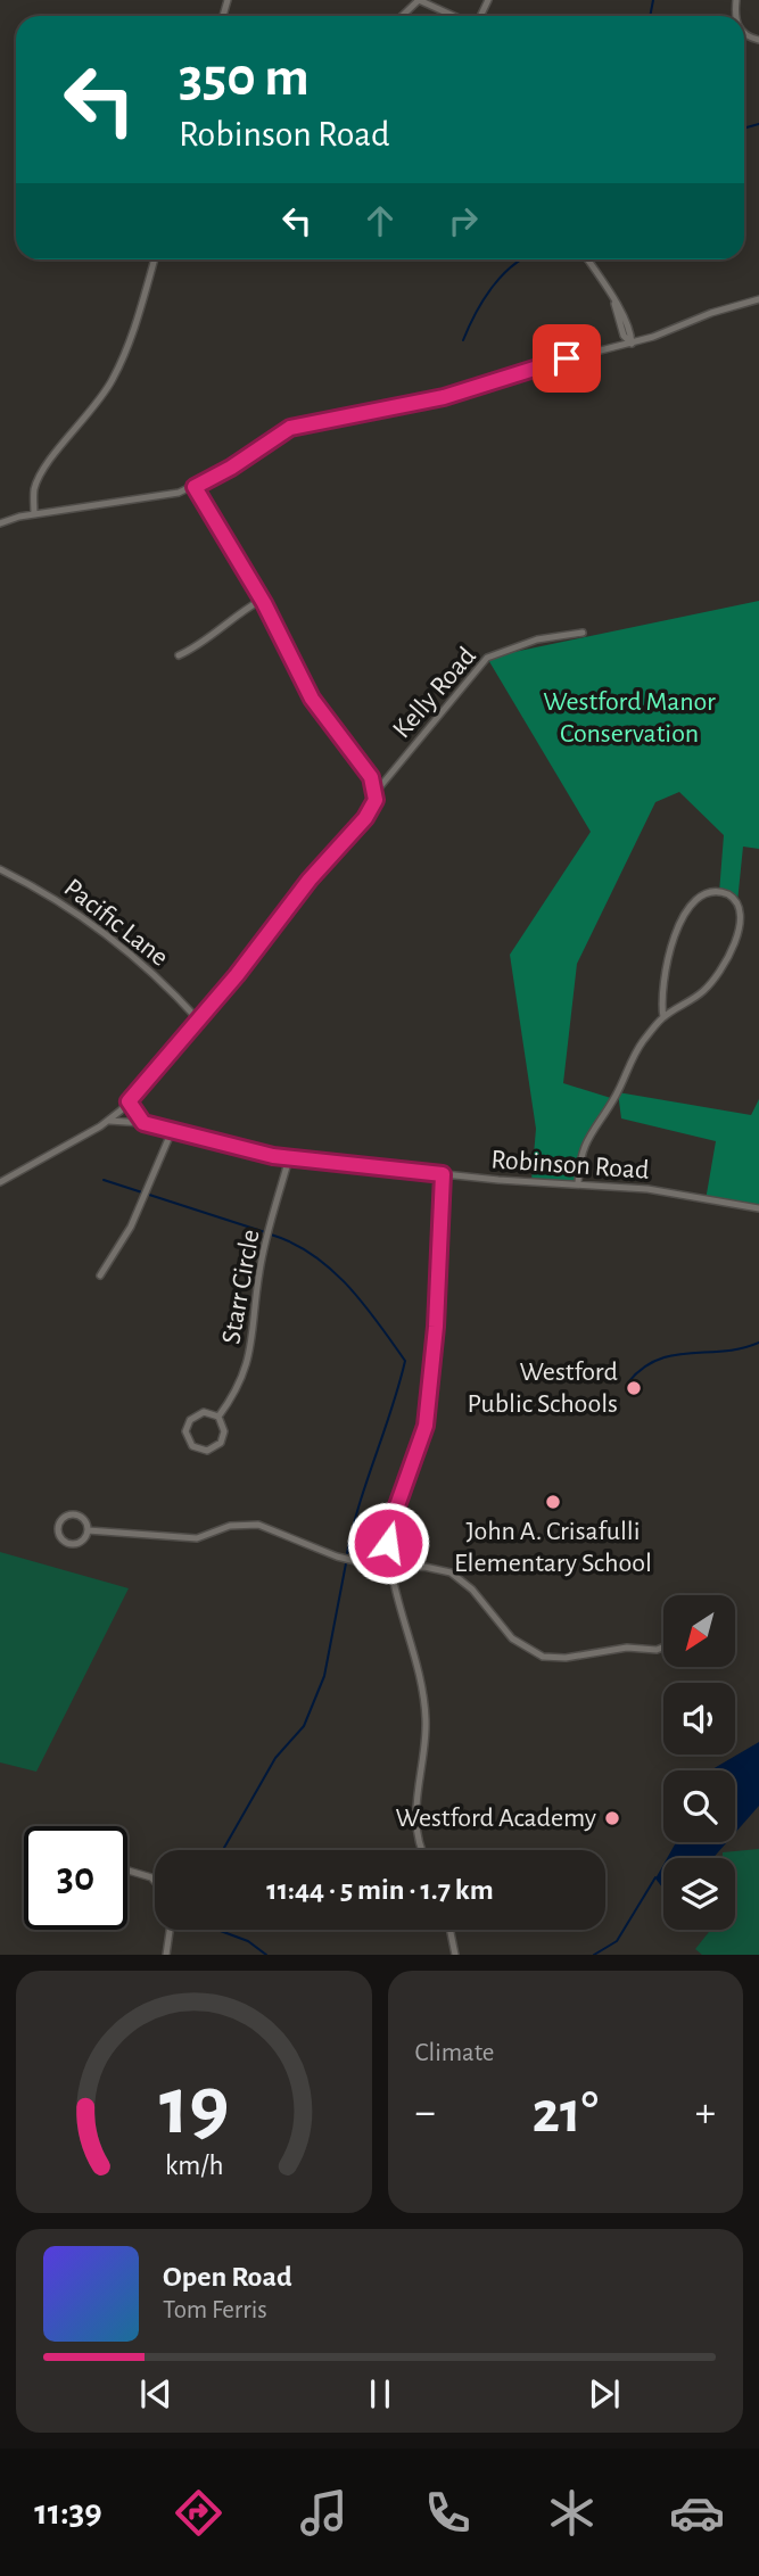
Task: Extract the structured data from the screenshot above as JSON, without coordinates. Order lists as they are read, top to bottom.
{
  "streets": {
    "street": [
      "Kelly Road",
      "Pacific Lane",
      "Robinson Road",
      "Starr Circle"
    ]
  },
  "crossings": [
    ["Kelly Road", "Pacific Lane"],
    ["Kelly Road", "Robinson Road"],
    ["Robinson Road", "Starr Circle"]
  ],
  "parks": ["Westford Manor Conservation"],
  "places": ["Westford Public Schools", "John A. Crisafulli Elementary School", "Westford Academy"],
  "north": "bottom left",
  "page": {
    "turn": ["350 m", "Robinson Road"],
    "limit": "30",
    "trip": "11:44 · 5 min · 1.7 km",
    "tile": "Climate",
    "heat": ["−", "21°", "+"],
    "song": ["Open Road", "Tom Ferris"],
    "tabs": "11:39",
    "gauge": ["19", "km/h"]
  }
}
